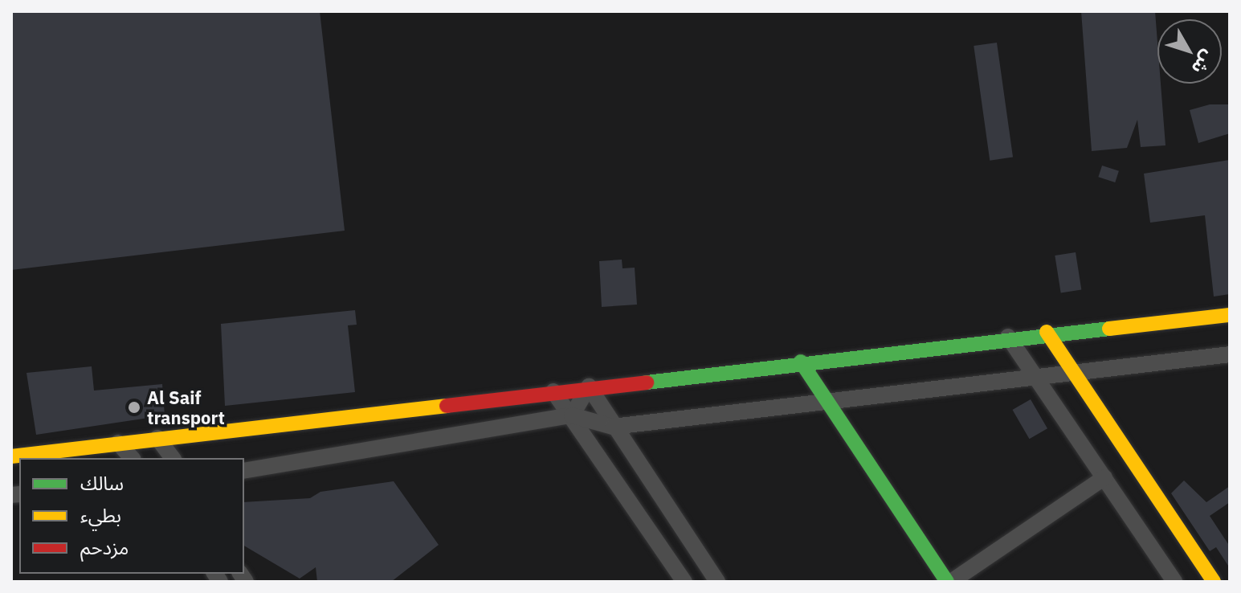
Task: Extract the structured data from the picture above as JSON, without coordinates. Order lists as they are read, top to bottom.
{
  "places": ["Al Saif transport"],
  "legend": ["سالك", "بطيء", "مزدحم"],
  "north": "bottom right"
}
